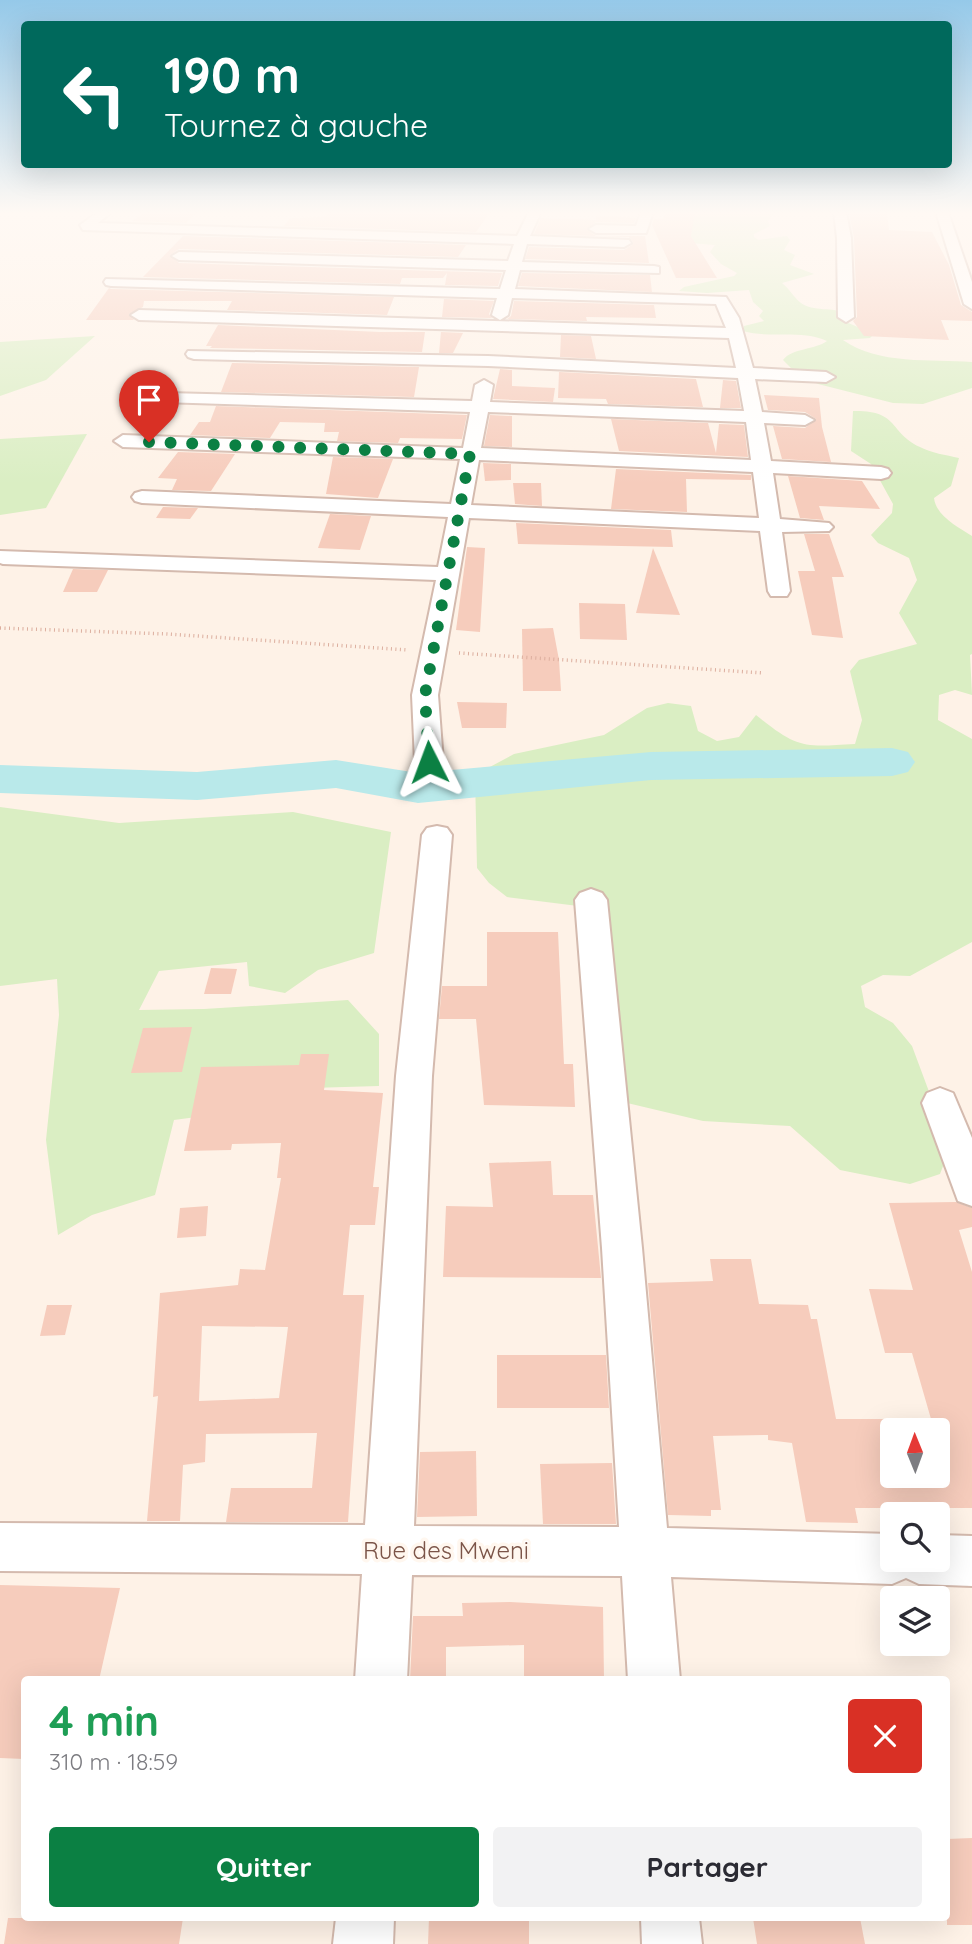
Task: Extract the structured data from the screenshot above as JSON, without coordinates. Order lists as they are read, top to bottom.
{
  "streets": {
    "street": ["Rue des Mweni"]
  },
  "north": "top",
  "page": {
    "turn": ["190 m", "Tournez à gauche"],
    "heading": ["4 min", "310 m · 18:59"],
    "buttons": ["Quitter", "Partager"]
  }
}
